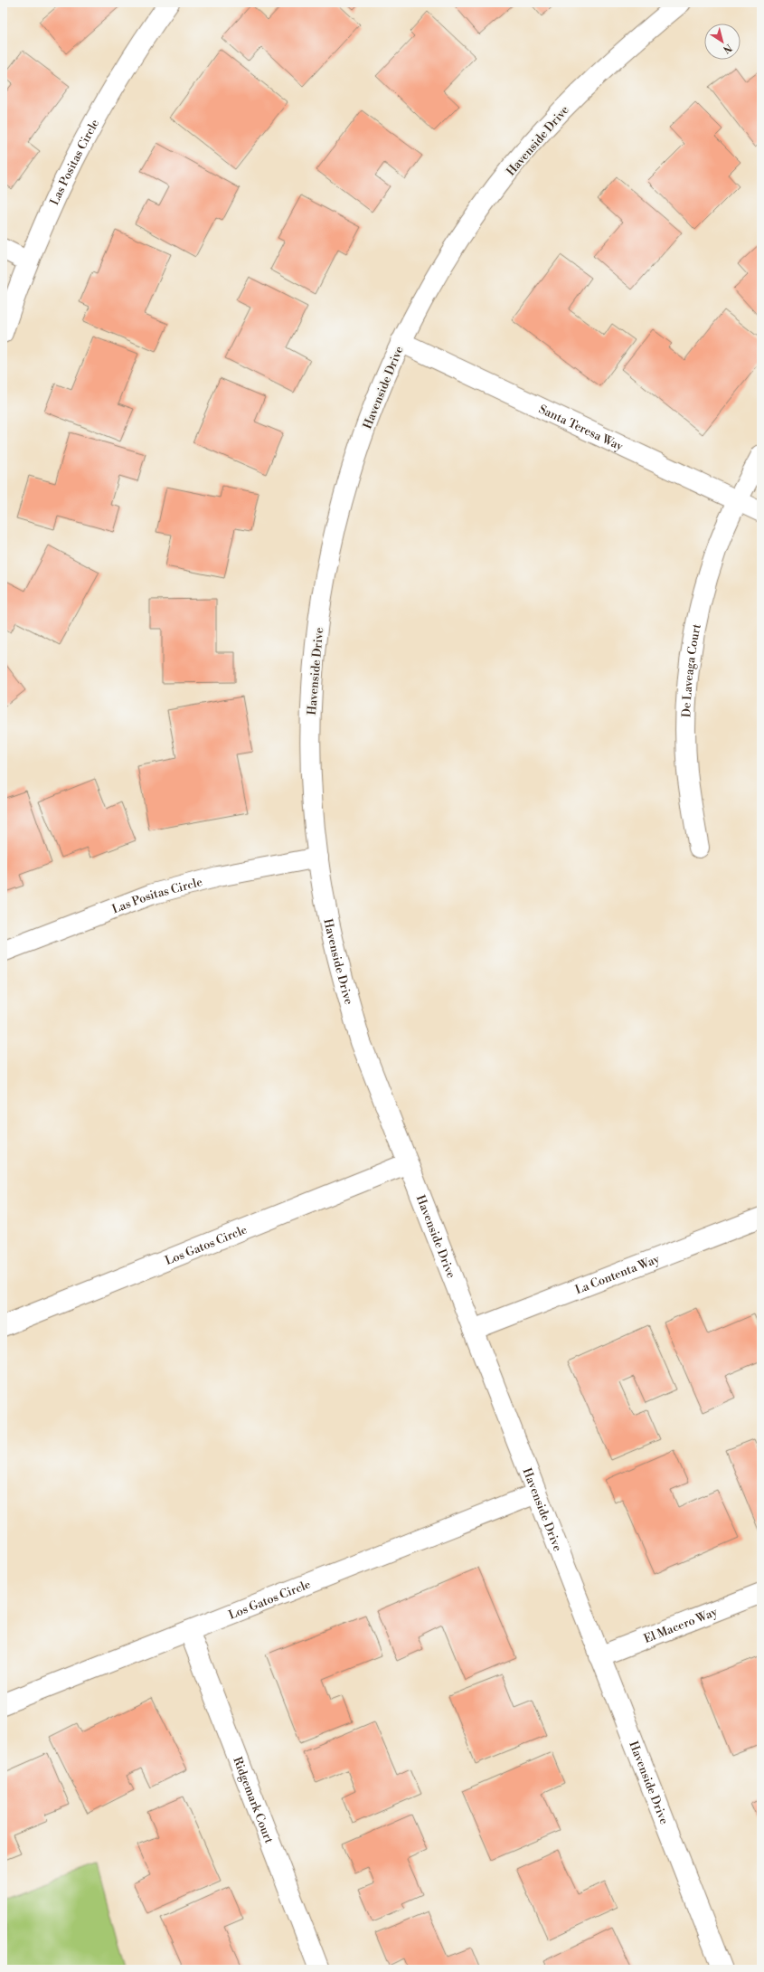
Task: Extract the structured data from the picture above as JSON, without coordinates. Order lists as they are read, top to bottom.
{
  "streets": {
    "street": [
      "Havenside Drive",
      "Las Positas Circle",
      "Santa Teresa Way",
      "De Laveaga Court",
      "Los Gatos Circle",
      "La Contenta Way",
      "El Macero Way",
      "Ridgemark Court"
    ]
  },
  "crossings": [
    ["Havenside Drive", "Las Positas Circle"],
    ["Havenside Drive", "Santa Teresa Way"],
    ["Havenside Drive", "Los Gatos Circle"],
    ["Havenside Drive", "La Contenta Way"],
    ["Havenside Drive", "El Macero Way"],
    ["Santa Teresa Way", "De Laveaga Court"],
    ["Los Gatos Circle", "Ridgemark Court"]
  ],
  "north": "bottom right"
}
